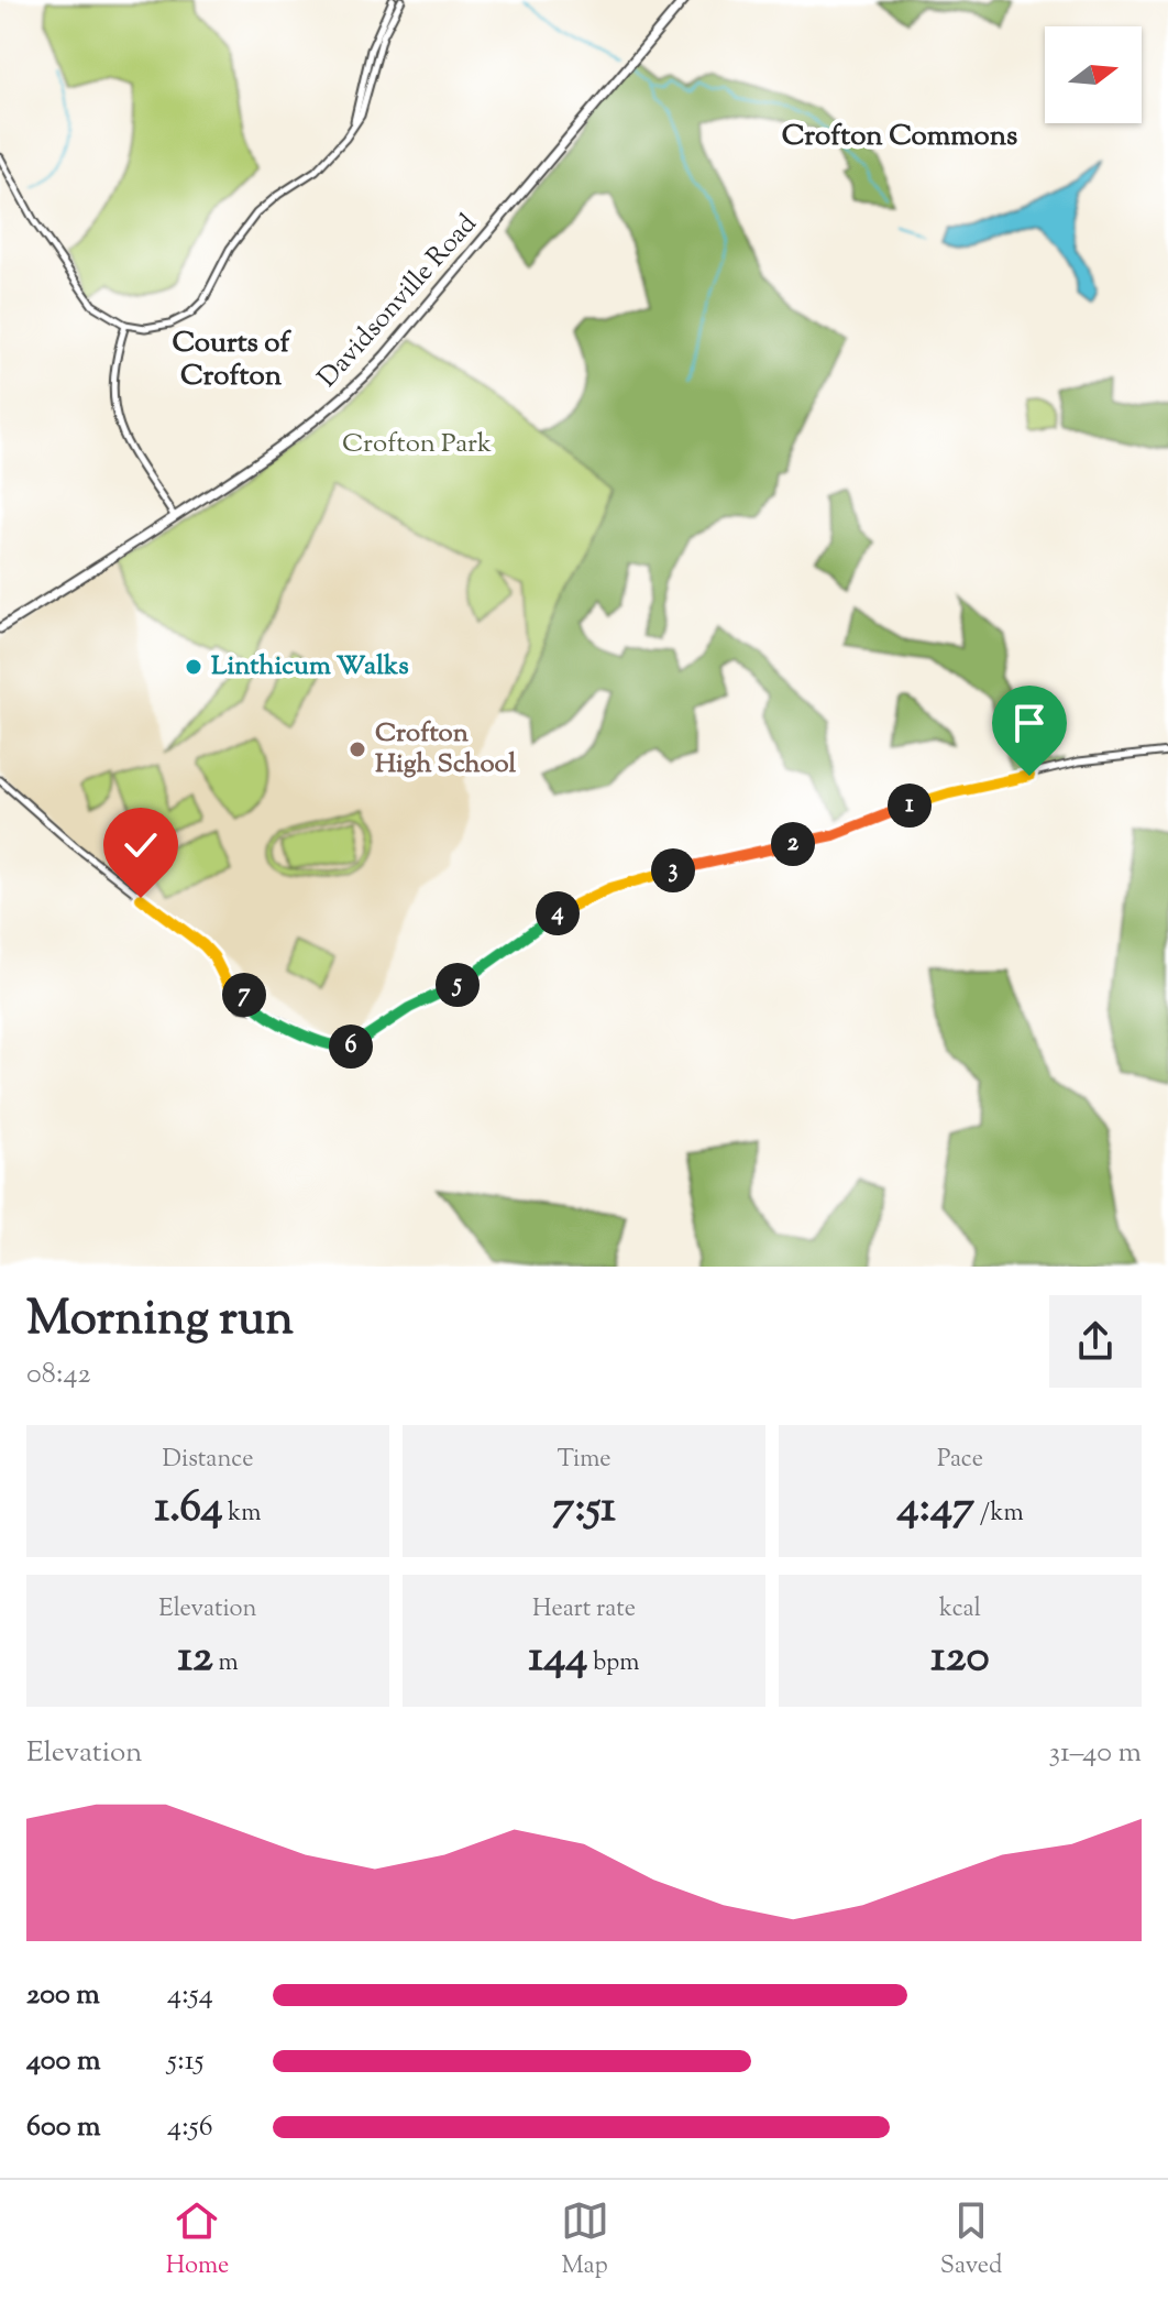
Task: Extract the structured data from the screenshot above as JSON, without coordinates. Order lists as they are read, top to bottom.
{
  "streets": {
    "main road": ["Davidsonville Road"]
  },
  "districts": ["Crofton Commons", "Courts of Crofton"],
  "parks": ["Crofton Park"],
  "places": ["Linthicum Walks", "Crofton High School"],
  "north": "right",
  "page": {
    "pins": [
      "1",
      "2",
      "3",
      "4",
      "5",
      "7",
      "6"
    ],
    "heading": ["Morning run", "08:42"],
    "stats": [
      ["Distance", "1.64 km"],
      ["Time", "7:51"],
      ["Pace", "4:47 /km"],
      ["Elevation", "12 m"],
      ["Heart rate", "144 bpm"],
      ["kcal", "120"]
    ],
    "chart": ["Elevation", "31–40 m"],
    "list": [
      {
        "name": "200 m",
        "note": "4:54"
      },
      {
        "name": "400 m",
        "note": "5:15"
      },
      {
        "name": "600 m",
        "note": "4:56"
      }
    ],
    "tabs": ["Home", "Map", "Saved"]
  }
}
